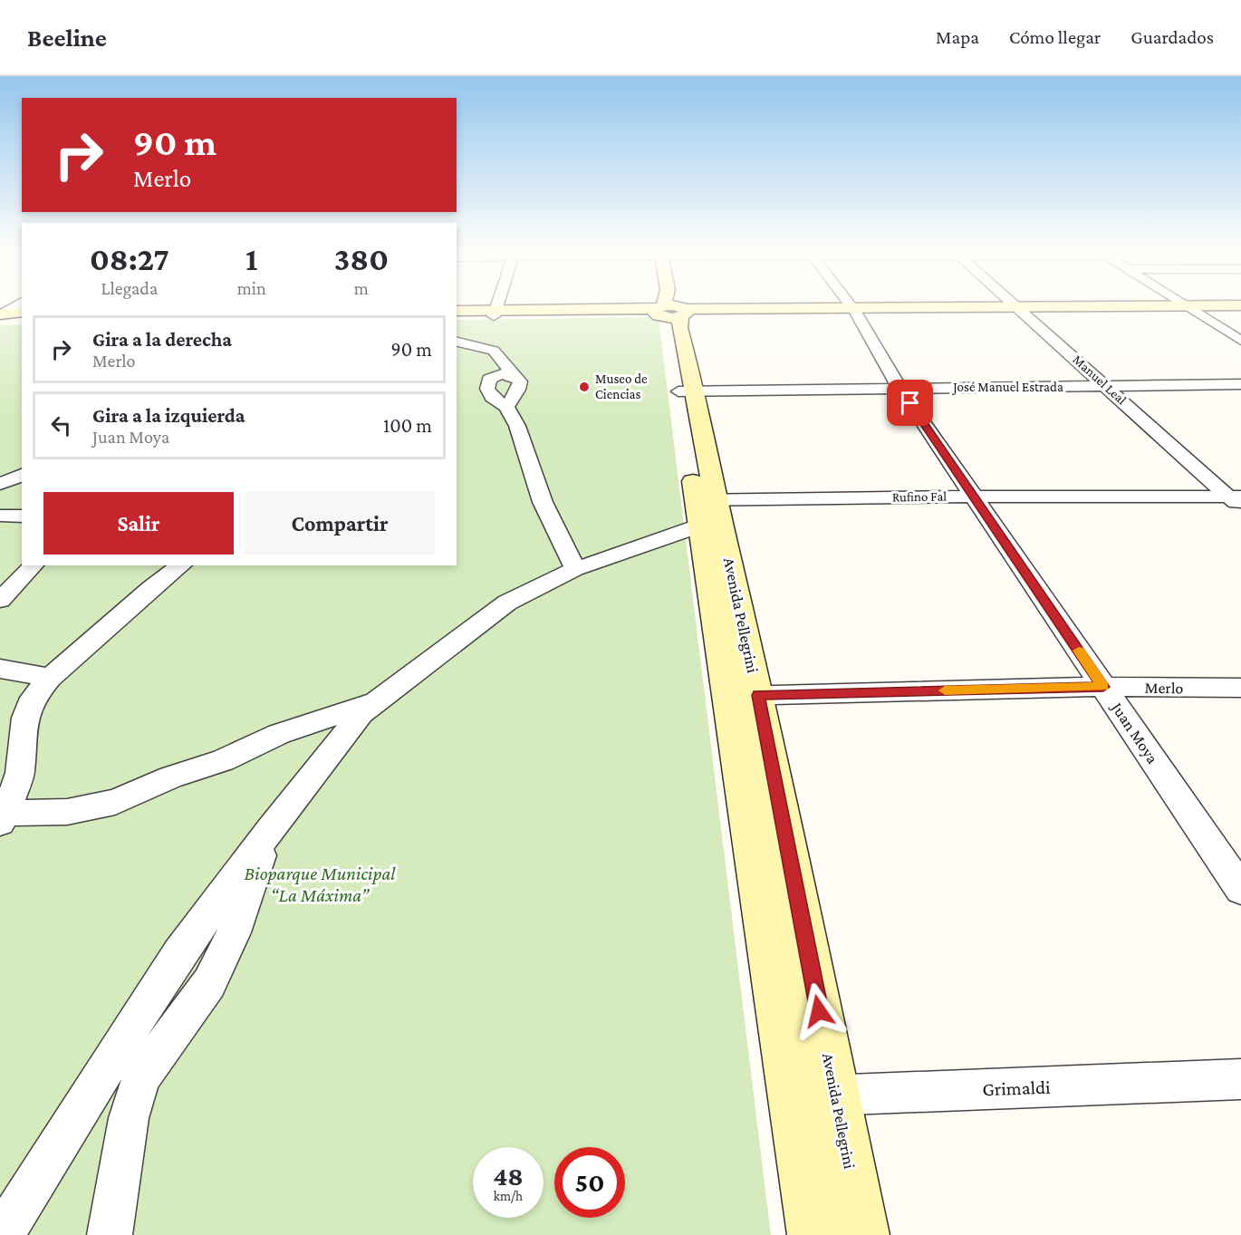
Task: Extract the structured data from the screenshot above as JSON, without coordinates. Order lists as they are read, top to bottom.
{
  "streets": {
    "main road": ["Avenida Pellegrini"],
    "street": [
      "Manuel Leal",
      "José Manuel Estrada",
      "Rufino Fal",
      "Merlo",
      "Juan Moya",
      "Grimaldi"
    ]
  },
  "crossings": [
    ["Manuel Leal", "José Manuel Estrada"],
    ["Manuel Leal", "Rufino Fal"],
    ["José Manuel Estrada", "Avenida Pellegrini"],
    ["José Manuel Estrada", "Juan Moya"],
    ["Rufino Fal", "Avenida Pellegrini"],
    ["Rufino Fal", "Juan Moya"],
    ["Avenida Pellegrini", "Merlo"],
    ["Avenida Pellegrini", "Grimaldi"],
    ["Merlo", "Juan Moya"]
  ],
  "parks": ["Bioparque Municipal “La Máxima”"],
  "places": ["Museo de Ciencias"],
  "page": {
    "header": "Beeline",
    "nav": ["Mapa", "Cómo llegar", "Guardados"],
    "turn": ["90 m", "Merlo"],
    "eta": [
      "08:27",
      "Llegada",
      "1",
      "min",
      "380",
      "m"
    ],
    "list": [
      {
        "name": "Gira a la derecha",
        "note": "Merlo",
        "value": "90 m"
      },
      {
        "name": "Gira a la izquierda",
        "note": "Juan Moya",
        "value": "100 m"
      }
    ],
    "buttons": ["Salir", "Compartir"],
    "speed": "48 km/h",
    "limit": "50"
  }
}
